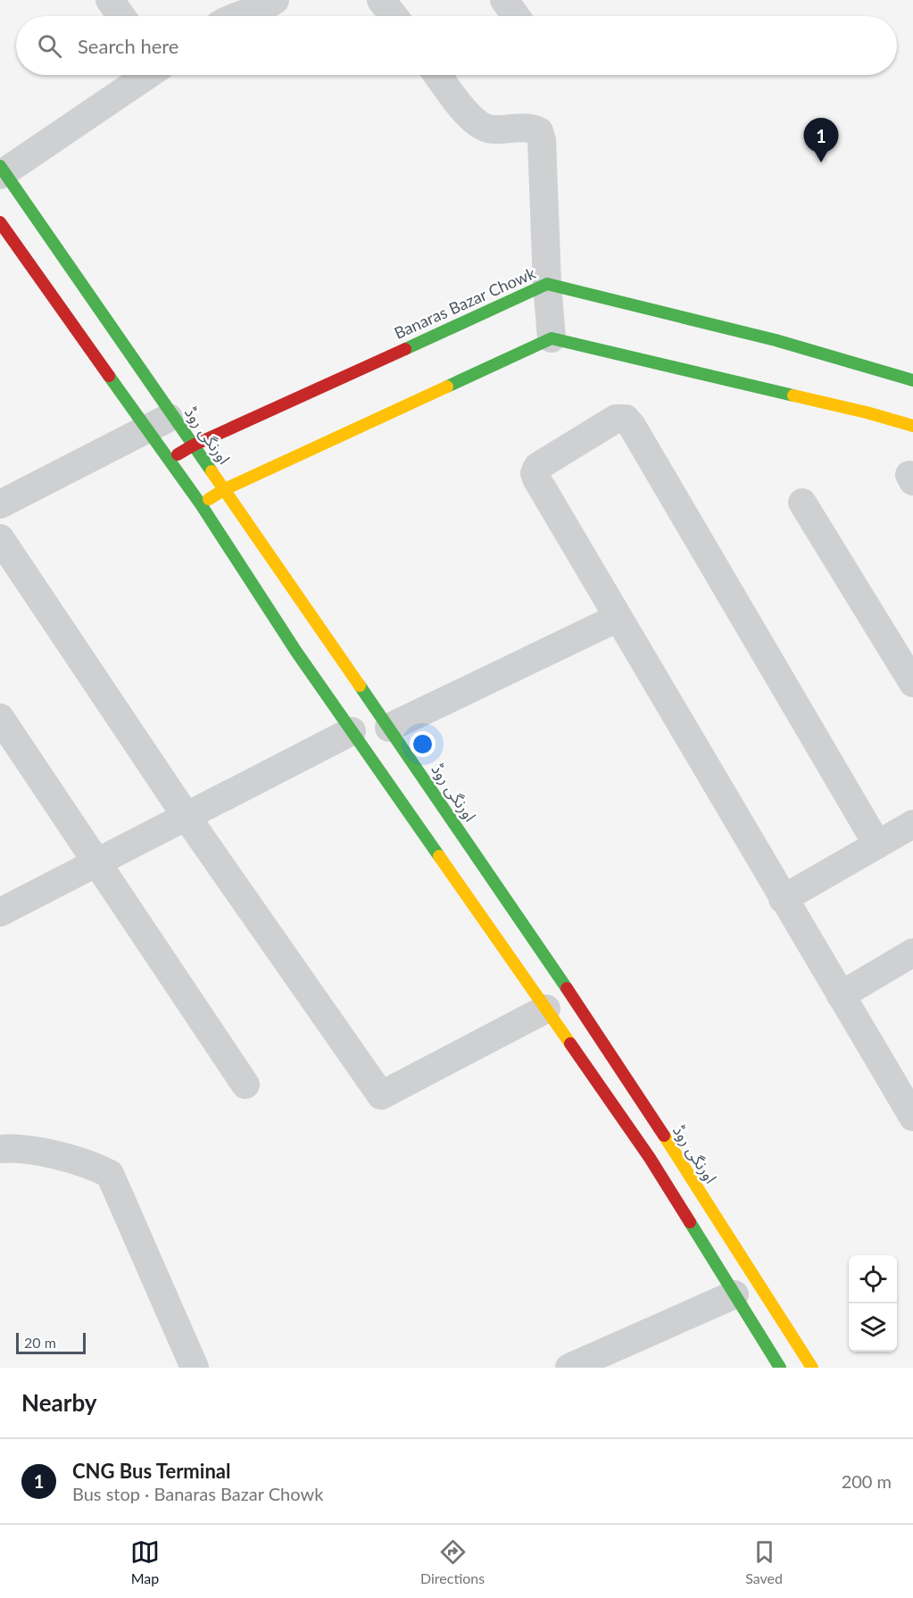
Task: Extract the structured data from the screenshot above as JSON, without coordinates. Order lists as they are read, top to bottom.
{
  "streets": {
    "main road": ["Banaras Bazar Chowk", "اورنگی روڈ"]
  },
  "crossings": [
    ["Banaras Bazar Chowk", "اورنگی روڈ"]
  ],
  "scale_bar": "20 m",
  "page": {
    "search": "Search here",
    "pins": "1",
    "scale": "20 m",
    "heading": "Nearby",
    "list": [
      {
        "mark": "1",
        "name": "CNG Bus Terminal",
        "note": "Bus stop · Banaras Bazar Chowk",
        "value": "200 m"
      }
    ],
    "nav": ["Map", "Directions", "Saved"]
  }
}
